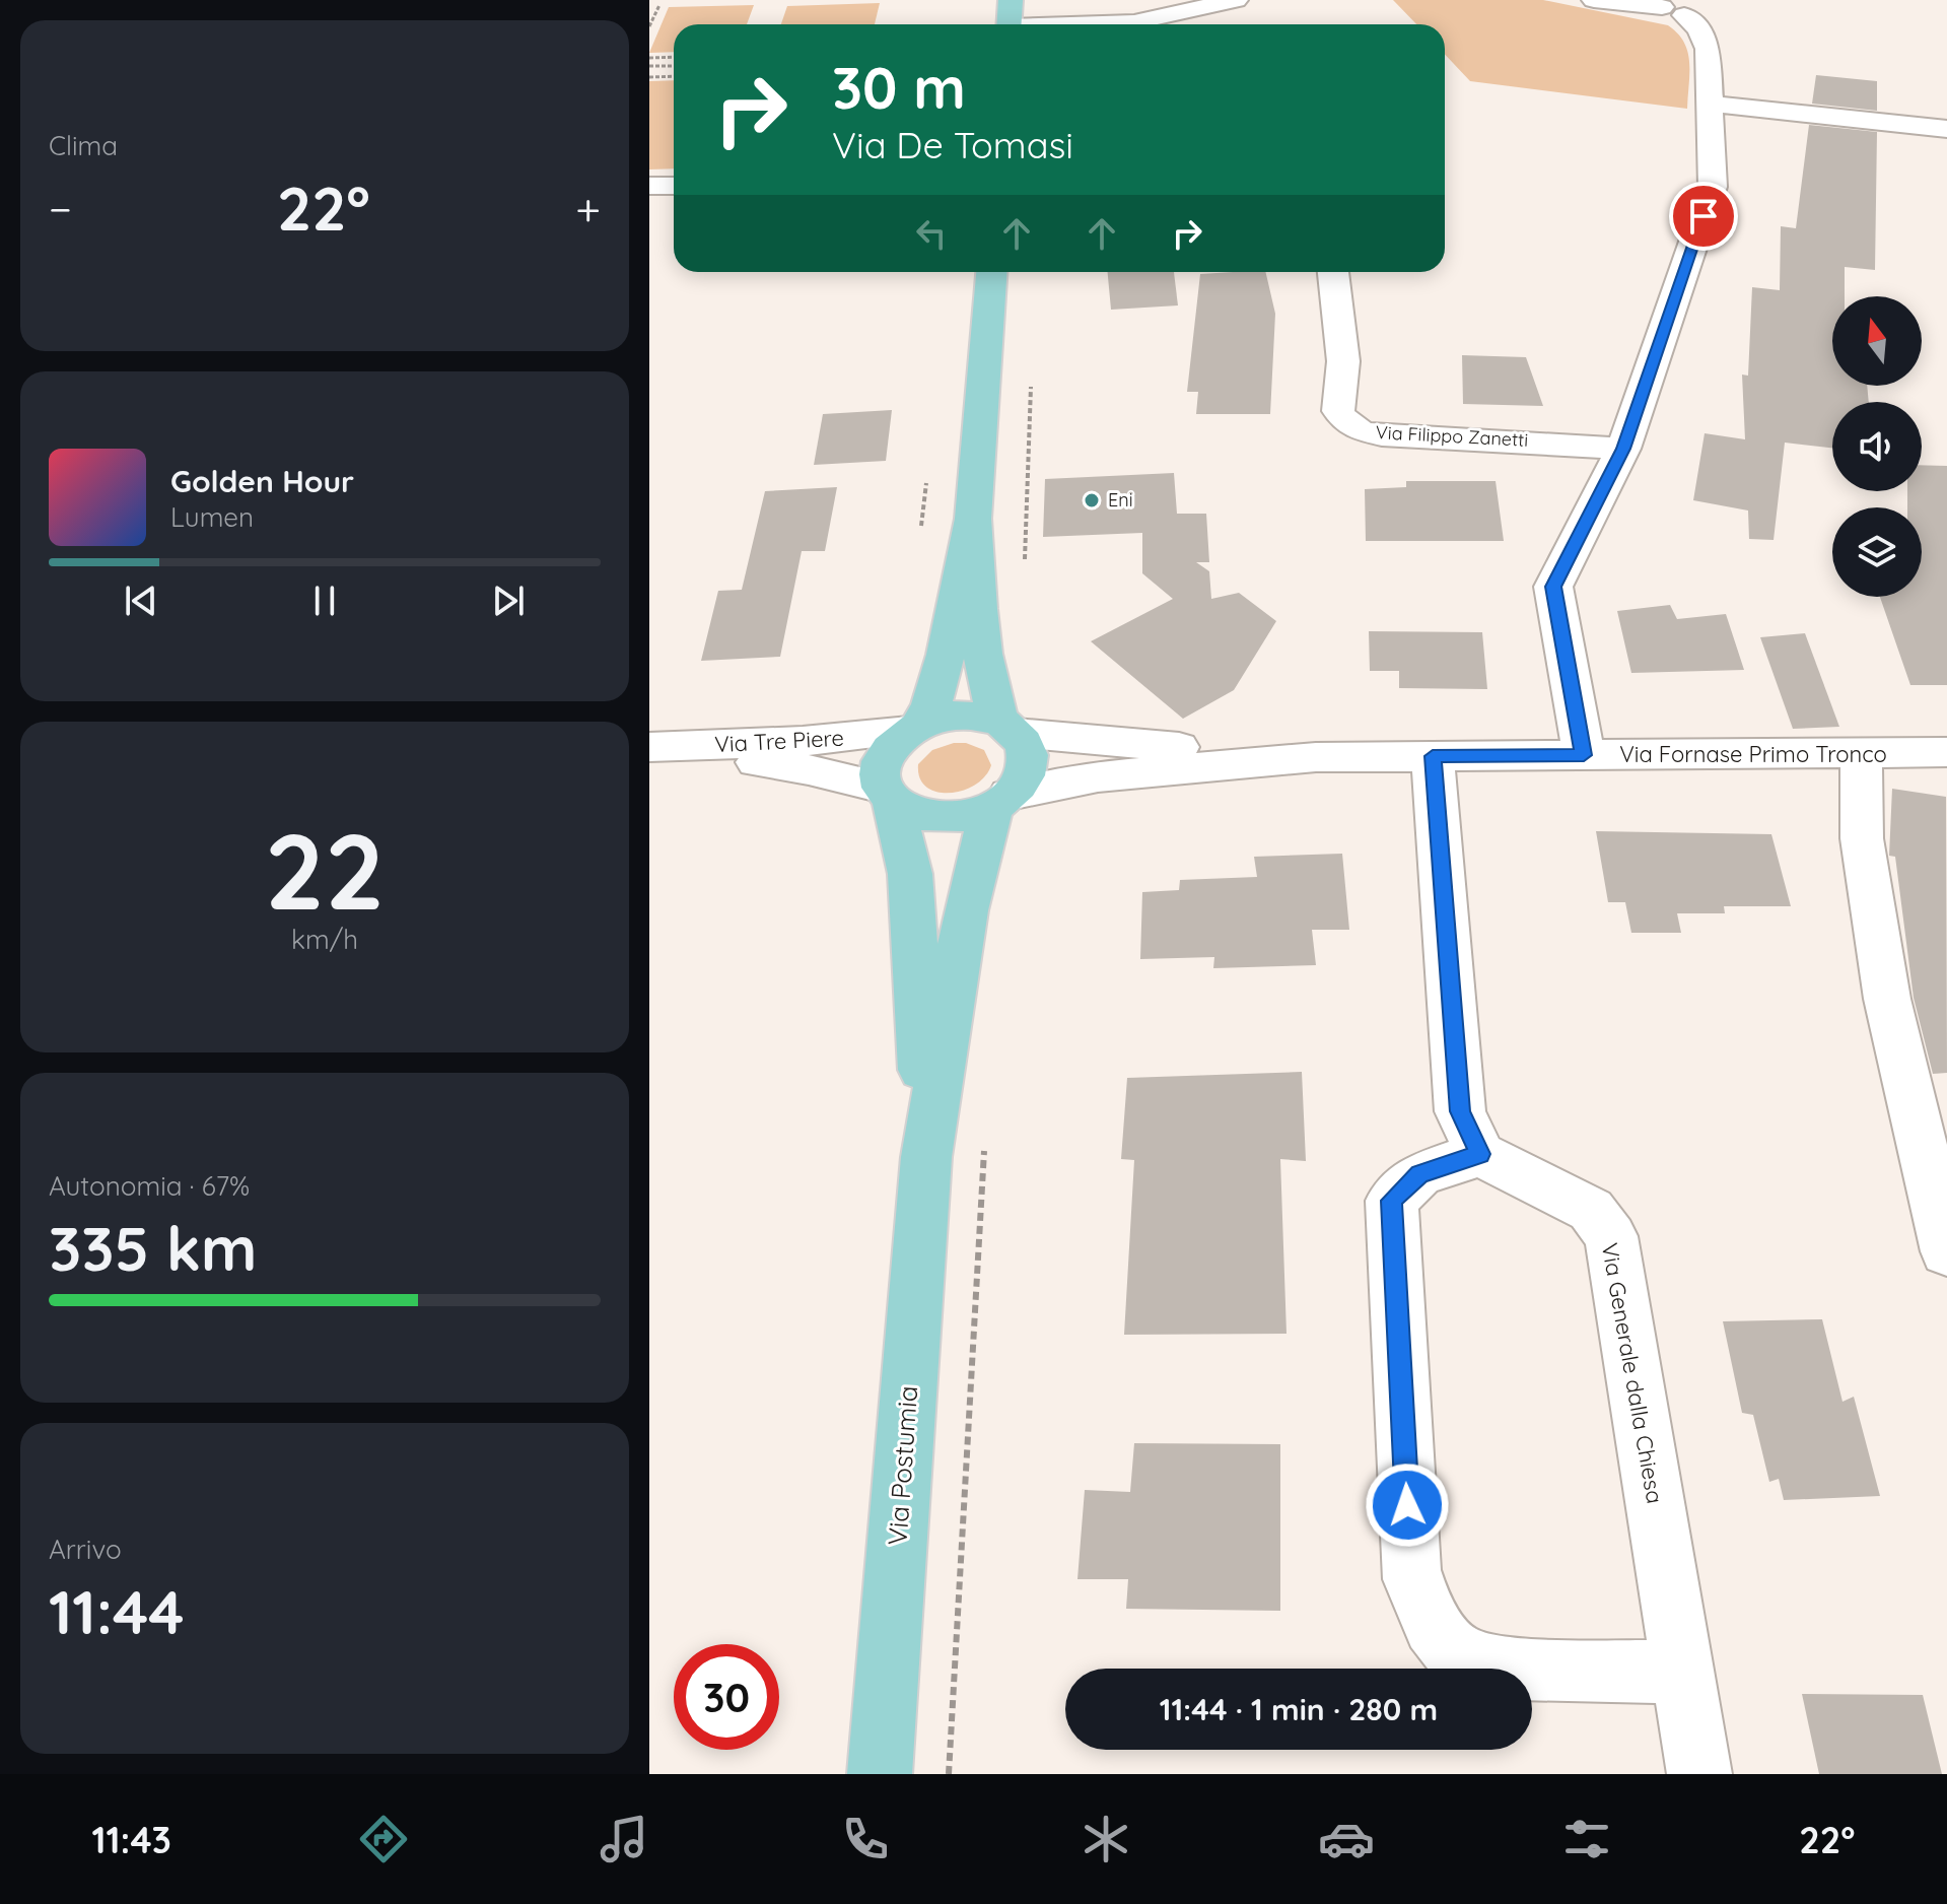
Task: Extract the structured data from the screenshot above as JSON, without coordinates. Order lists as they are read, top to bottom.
{
  "streets": {
    "main road": ["Via Postumia"],
    "street": [
      "Via Filippo Zanetti",
      "Via Tre Piere",
      "Via Fornase Primo Tronco",
      "Via Generale dalla Chiesa"
    ]
  },
  "crossings": [
    ["Via Tre Piere", "Via Fornase Primo Tronco"],
    ["Via Tre Piere", "Via Postumia"],
    ["Via Fornase Primo Tronco", "Via Postumia"]
  ],
  "places": ["Eni"],
  "north": "top",
  "page": {
    "tile": [
      "Clima",
      ["22", "km/h"],
      ["Autonomia · 67%", "335 km"],
      ["Arrivo", "11:44"]
    ],
    "turn": ["30 m", "Via De Tomasi"],
    "heat": ["−", "22°", "+"],
    "song": ["Golden Hour", "Lumen"],
    "limit": "30",
    "trip": "11:44 · 1 min · 280 m",
    "tabs": ["11:43", "22°"]
  }
}
